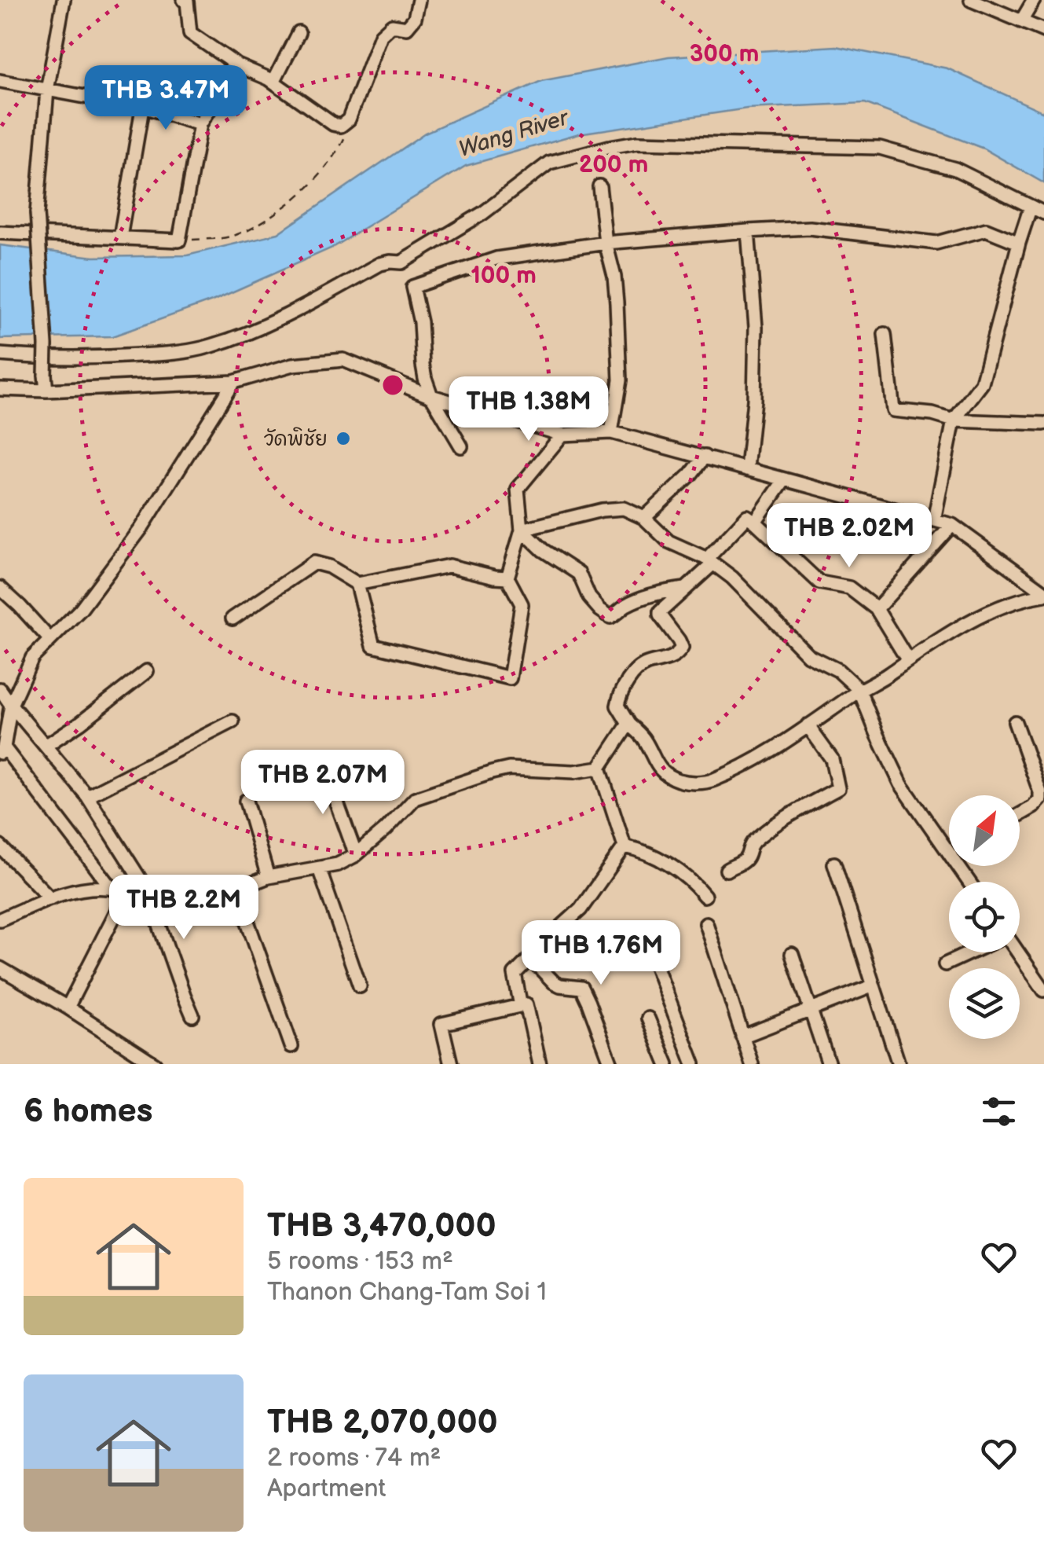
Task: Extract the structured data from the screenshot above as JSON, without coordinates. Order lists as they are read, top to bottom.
{
  "water": ["Wang River"],
  "places": ["วัดพิชัย"],
  "north": "top right",
  "page": {
    "price": [
      "THB 3.47M",
      "THB 1.38M",
      "THB 2.02M",
      "THB 2.07M",
      "THB 2.2M",
      "THB 1.76M"
    ],
    "heading": "6 homes",
    "list": [
      {
        "name": "THB 3,470,000",
        "note": "5 rooms · 153 m² · Thanon Chang-Tam Soi 1"
      },
      {
        "name": "THB 2,070,000",
        "note": "2 rooms · 74 m² · Apartment"
      }
    ]
  },
  "rings": ["300 m", "200 m", "100 m"]
}
